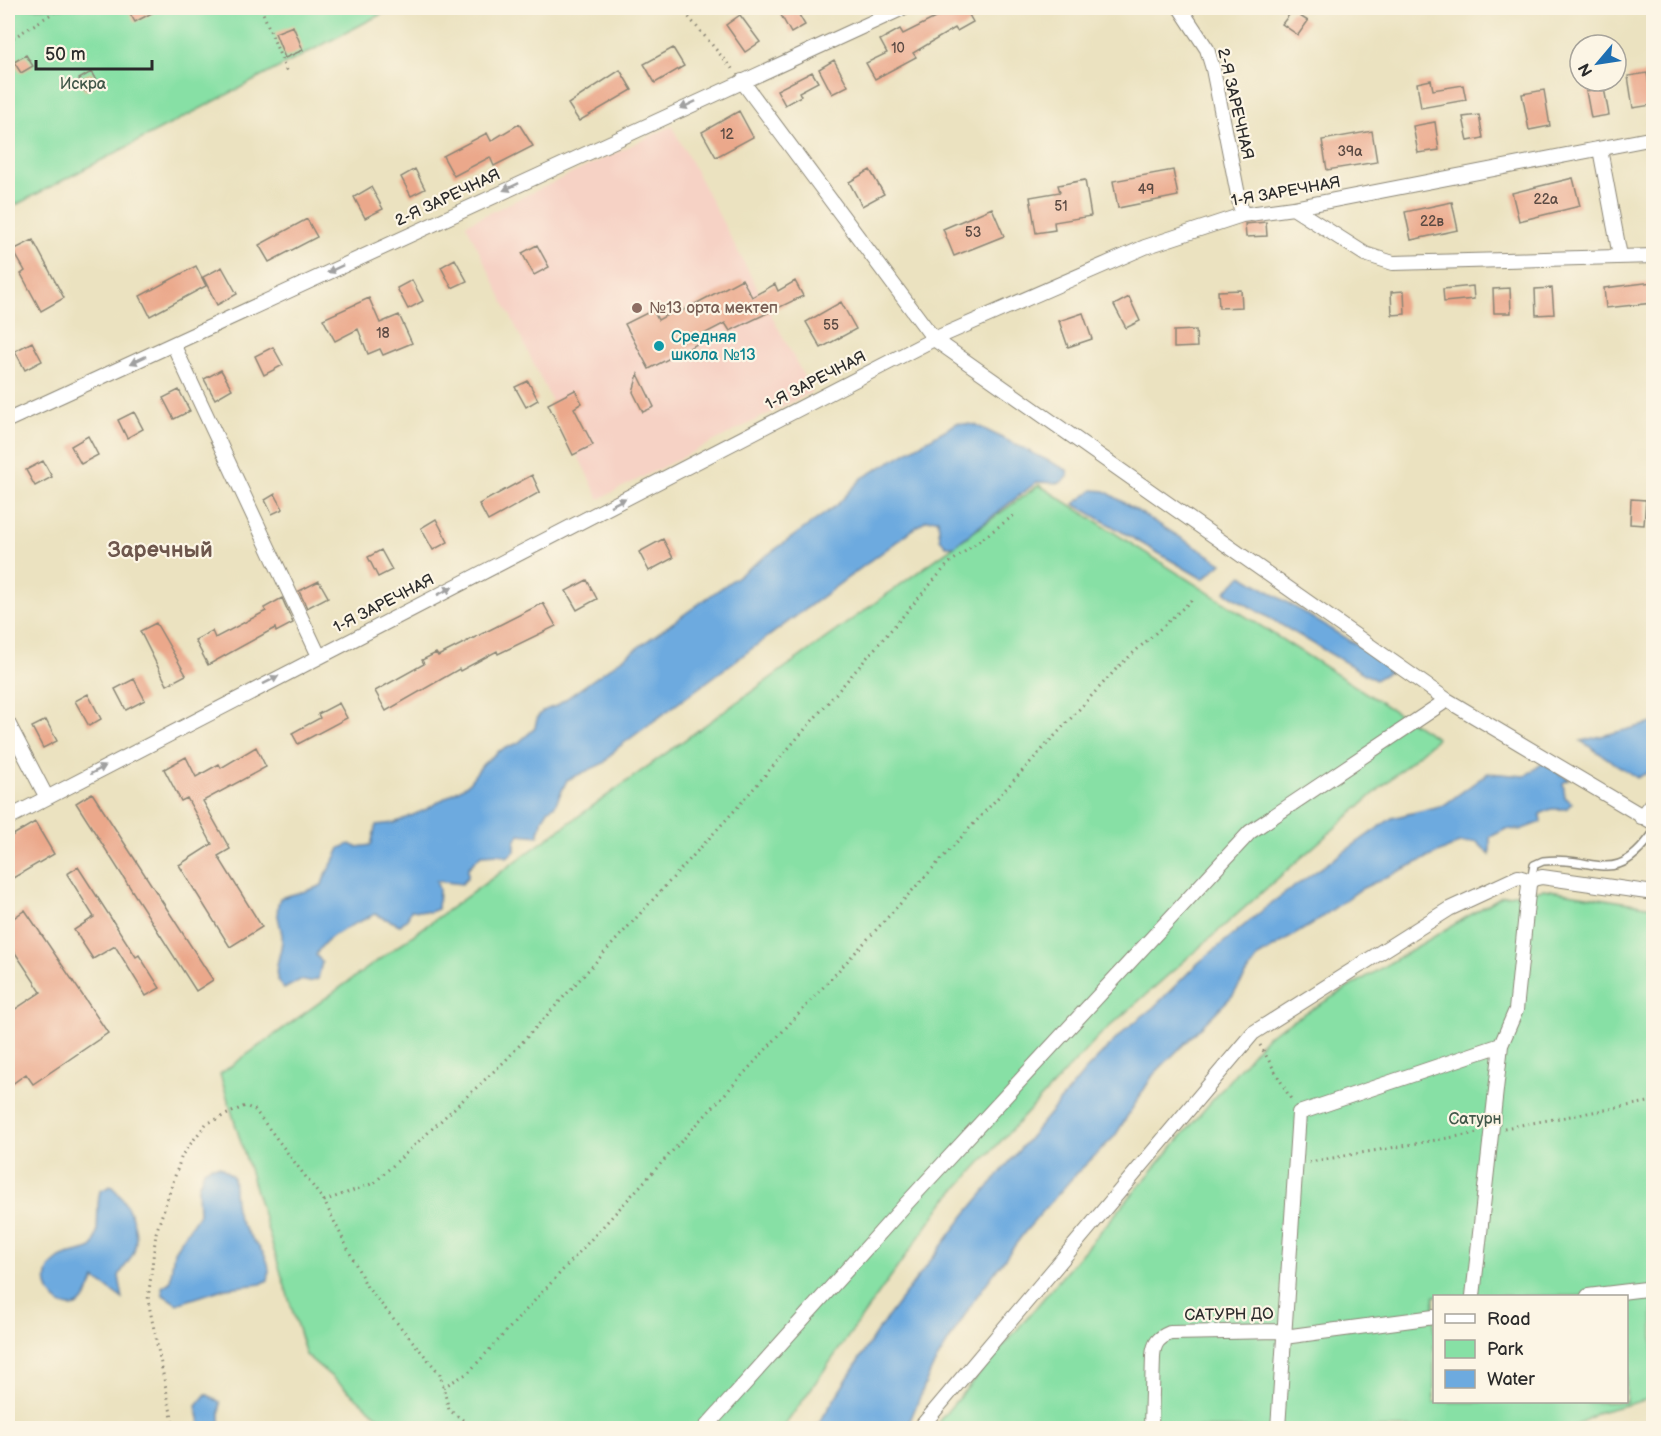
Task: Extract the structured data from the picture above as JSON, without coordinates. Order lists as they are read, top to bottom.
{
  "streets": {
    "street": ["2-Я ЗАРЕЧНАЯ", "1-Я ЗАРЕЧНАЯ", "САТУРН ДО"]
  },
  "crossings": [
    ["2-Я ЗАРЕЧНАЯ", "1-Я ЗАРЕЧНАЯ"]
  ],
  "one_way": ["2-Я ЗАРЕЧНАЯ", "1-Я ЗАРЕЧНАЯ"],
  "districts": ["Заречный"],
  "parks": ["Искра", "Сатурн"],
  "places": ["№13 орта мектеп", "Средняя школа №13"],
  "house_numbers": [
    "10",
    "12",
    "39а",
    "49",
    "22а",
    "51",
    "22в",
    "53",
    "55",
    "18"
  ],
  "legend": ["Road", "Park", "Water"],
  "scale_bar": "50 m",
  "north": "bottom left"
}
